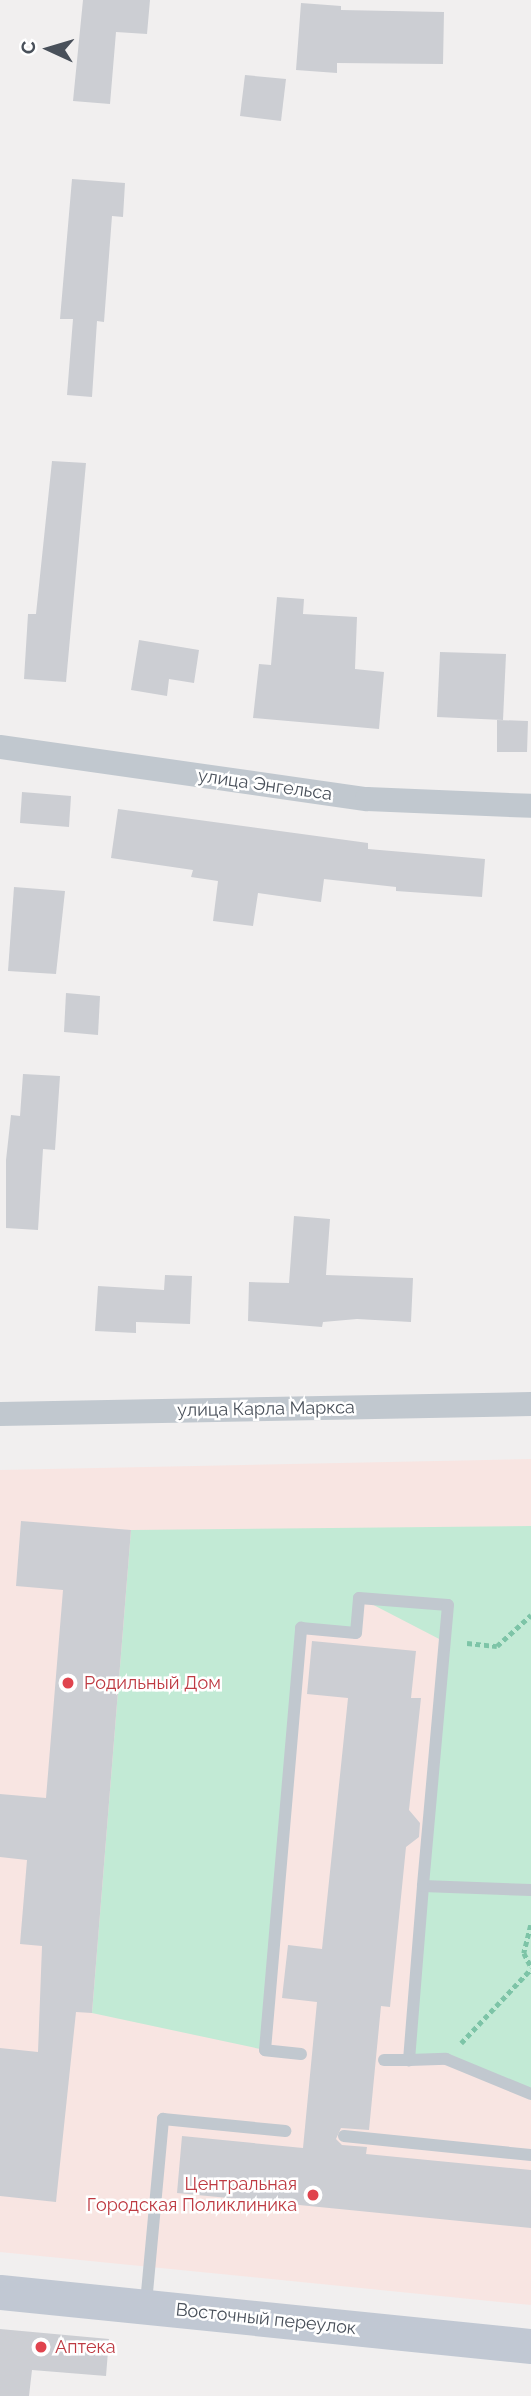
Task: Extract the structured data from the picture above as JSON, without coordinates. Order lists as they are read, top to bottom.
{
  "streets": {
    "street": ["улица Энгельса", "улица Карла Маркса", "Восточный переулок"]
  },
  "places": ["Родильный Дом", "Центральная Городская Поликлиника", "Аптека"],
  "north": "left"
}
